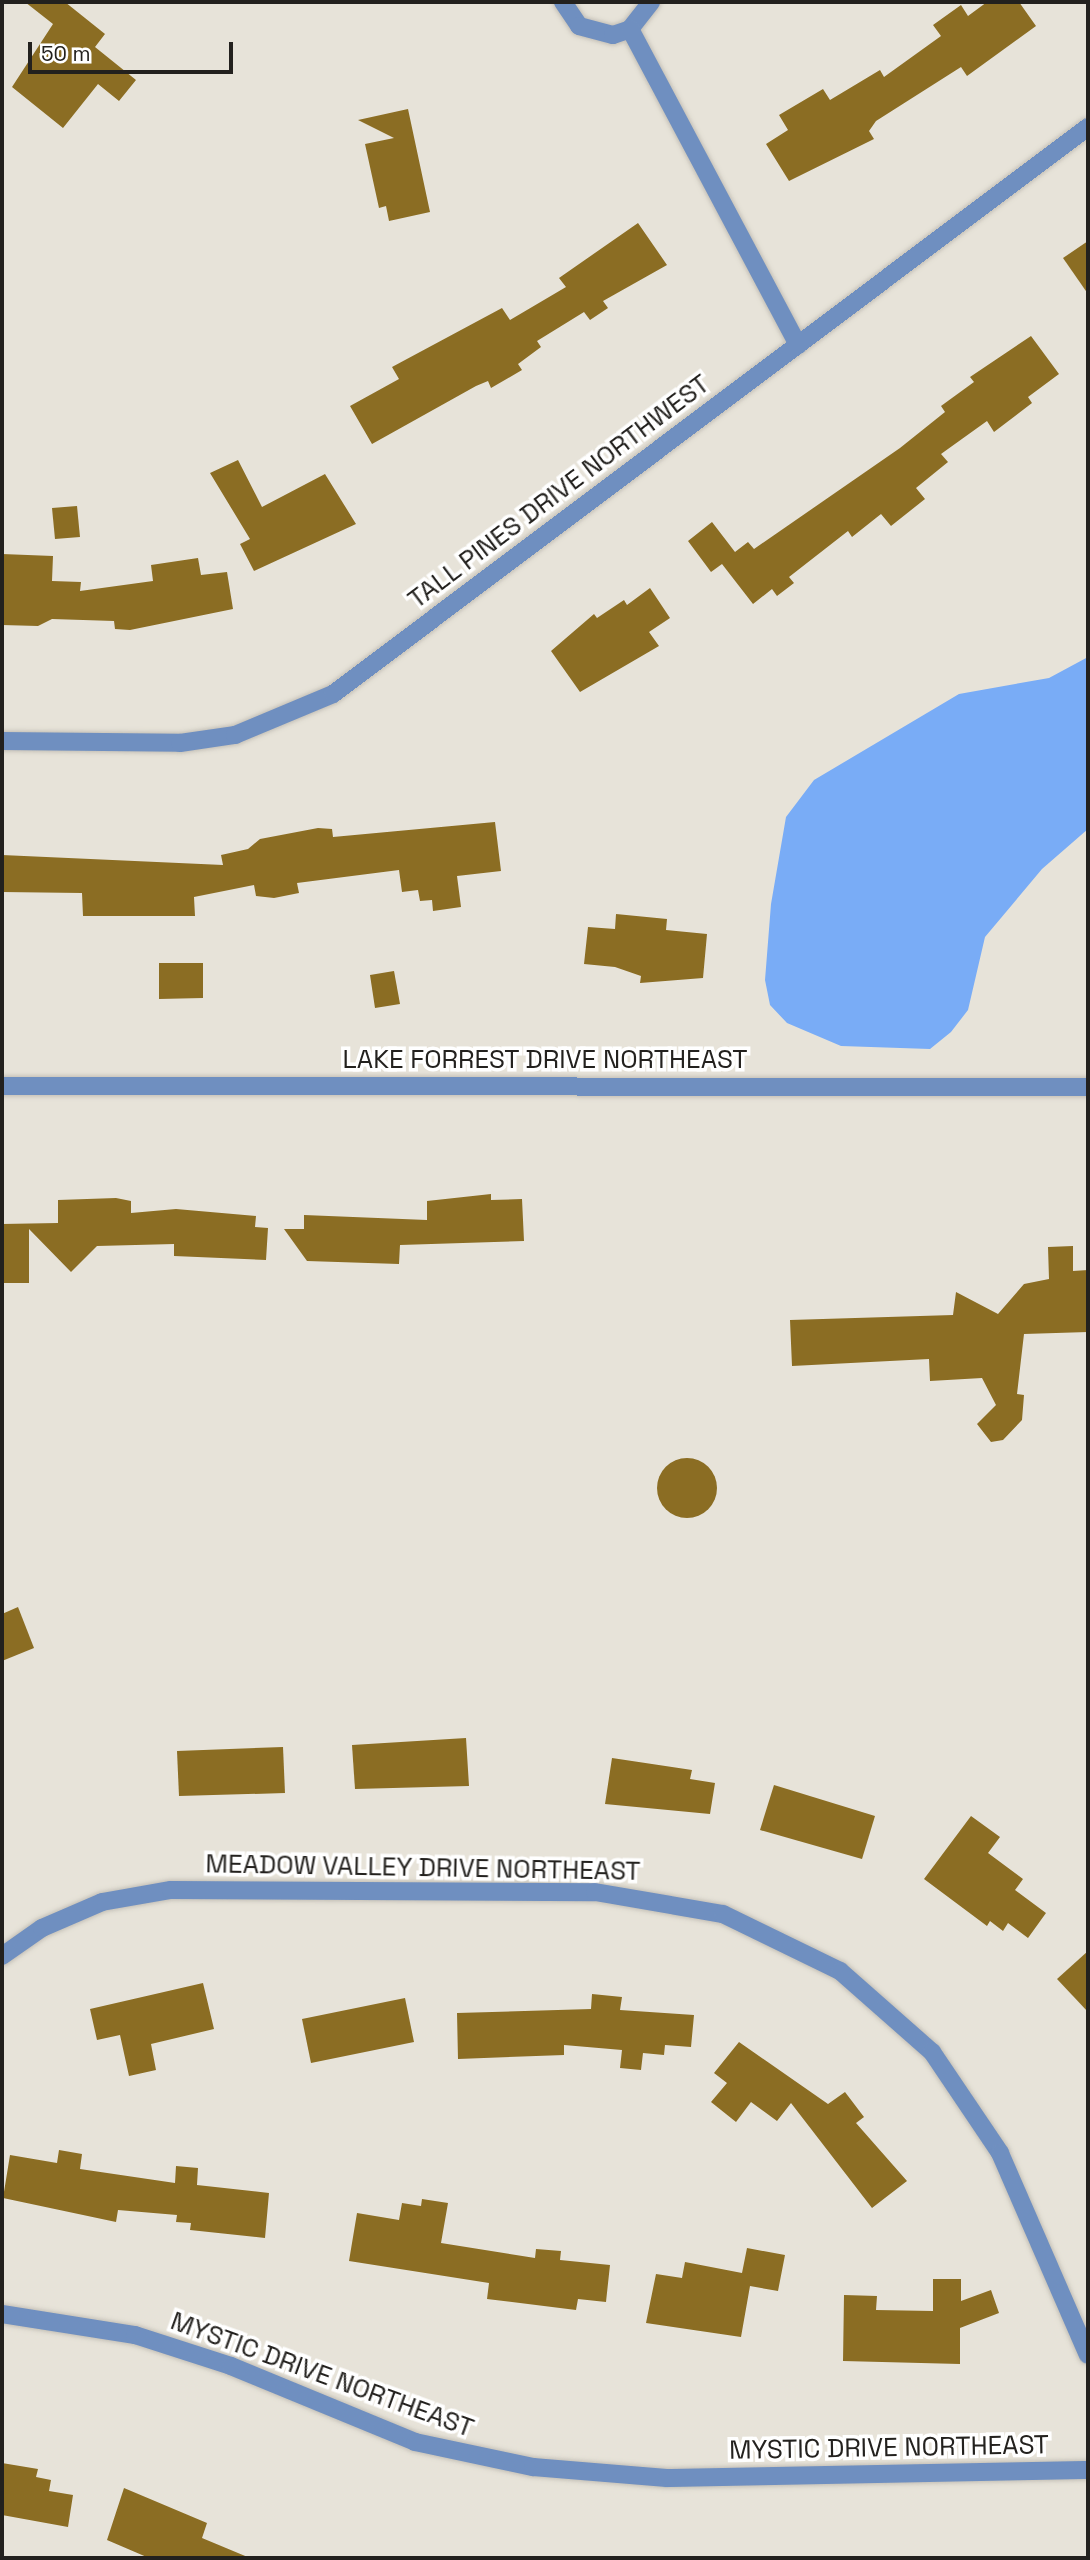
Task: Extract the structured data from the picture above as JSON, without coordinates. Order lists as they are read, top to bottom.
{
  "streets": {
    "street": [
      "TALL PINES DRIVE NORTHWEST",
      "LAKE FORREST DRIVE NORTHEAST",
      "MEADOW VALLEY DRIVE NORTHEAST",
      "MYSTIC DRIVE NORTHEAST"
    ]
  },
  "scale_bar": "50 m"
}
